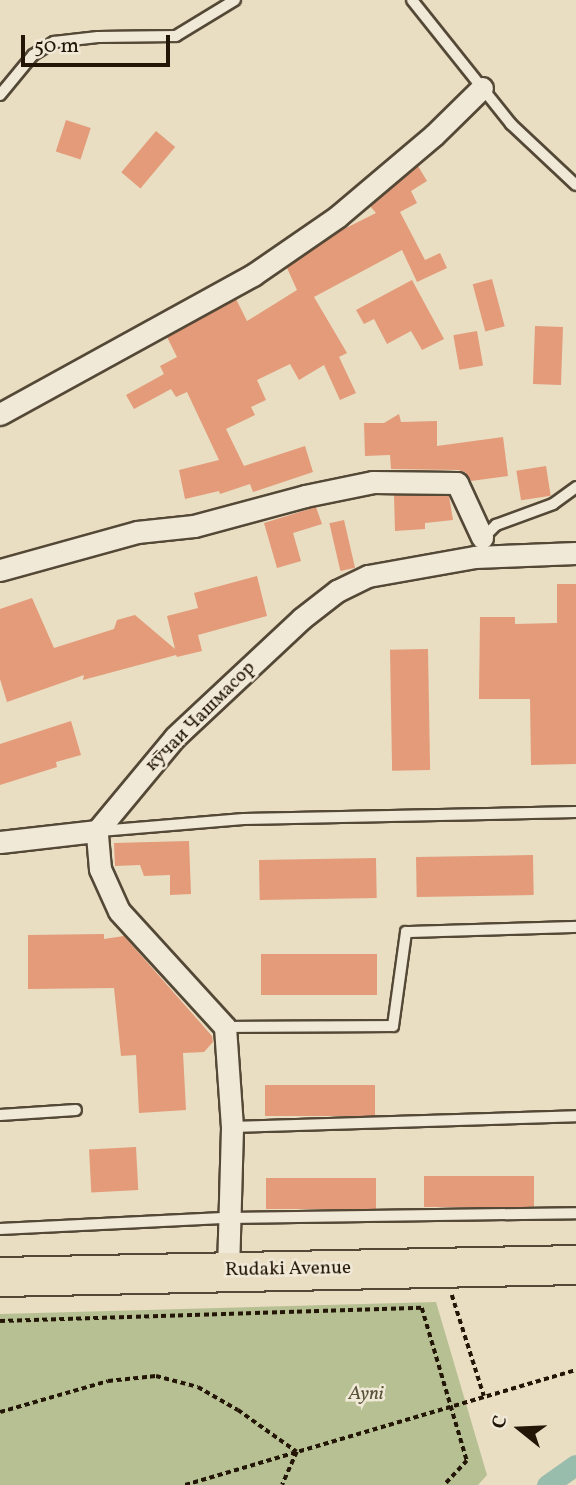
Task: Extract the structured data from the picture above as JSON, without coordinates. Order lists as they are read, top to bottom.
{
  "streets": {
    "highway": ["Rudaki Avenue"],
    "street": ["кӯчаи Чашмасор"]
  },
  "parks": ["Ayni"],
  "scale_bar": "50 m",
  "north": "left"
}
